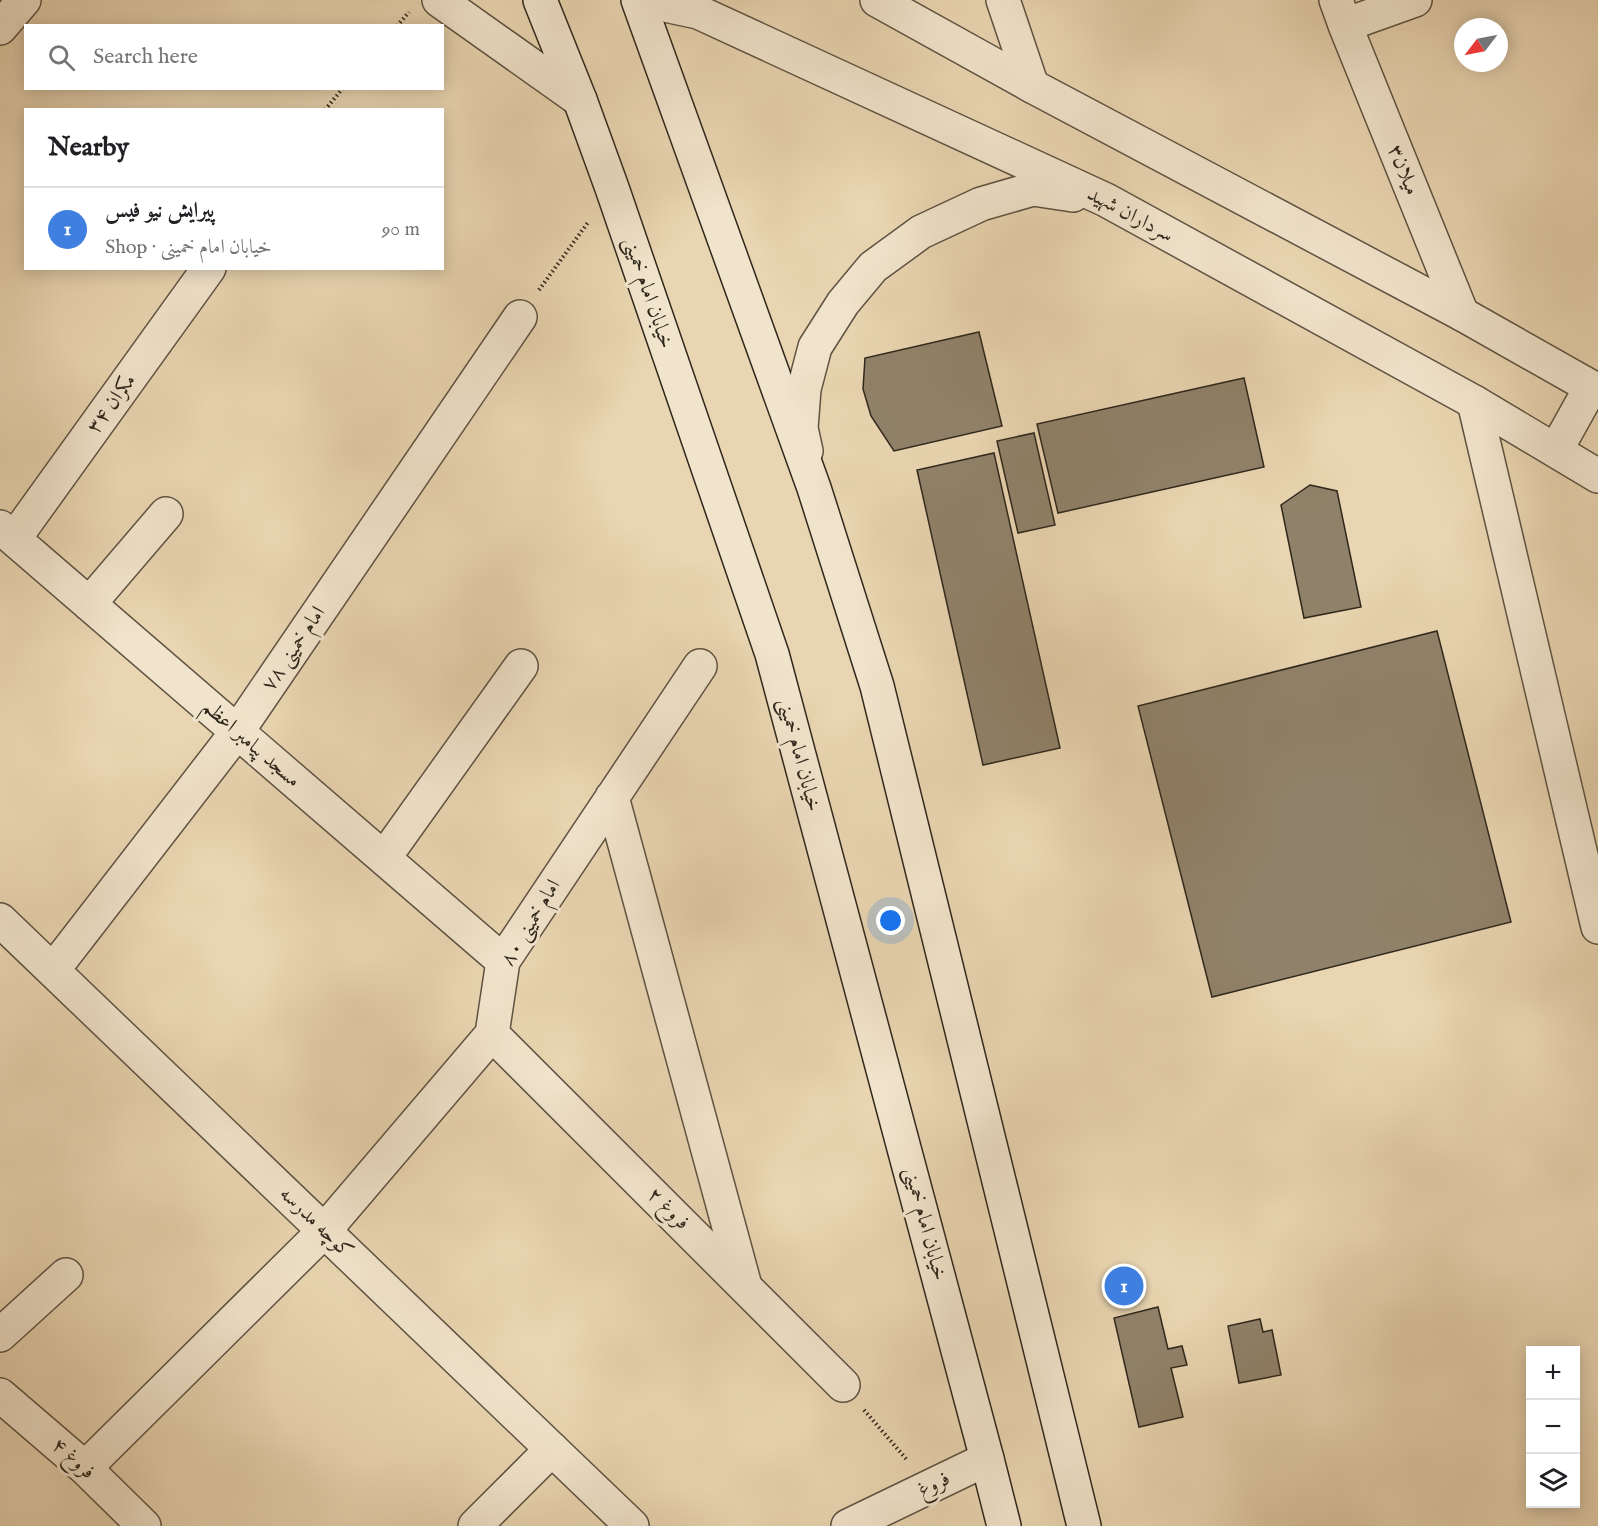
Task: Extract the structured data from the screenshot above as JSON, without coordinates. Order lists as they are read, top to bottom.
{
  "streets": {
    "street": [
      "میلان۳",
      "سرداران شهید",
      "خیابان امام خمینی",
      "مکران ۳۴",
      "امام خمینی ۷۸",
      "مسجد پیامبر اعظم",
      "امام خمینی ۸۰",
      "فروغ ۲",
      "کوچه مدرسه",
      "فروغ ۴",
      "فروغ"
    ]
  },
  "crossings": [
    ["خیابان امام خمینی", "فروغ"],
    ["مکران ۳۴", "مسجد پیامبر اعظم"],
    ["امام خمینی ۷۸", "مسجد پیامبر اعظم"],
    ["امام خمینی ۷۸", "کوچه مدرسه"],
    ["مسجد پیامبر اعظم", "امام خمینی ۸۰"],
    ["امام خمینی ۸۰", "فروغ ۲"]
  ],
  "north": "bottom left",
  "page": {
    "search": "Search here",
    "heading": "Nearby",
    "list": [
      {
        "mark": "1",
        "name": "پیرایش نیو فیس",
        "note": "Shop · خیابان امام خمینی",
        "value": "90 m"
      }
    ],
    "pins": "1",
    "map_buttons": ["+", "−"]
  }
}
